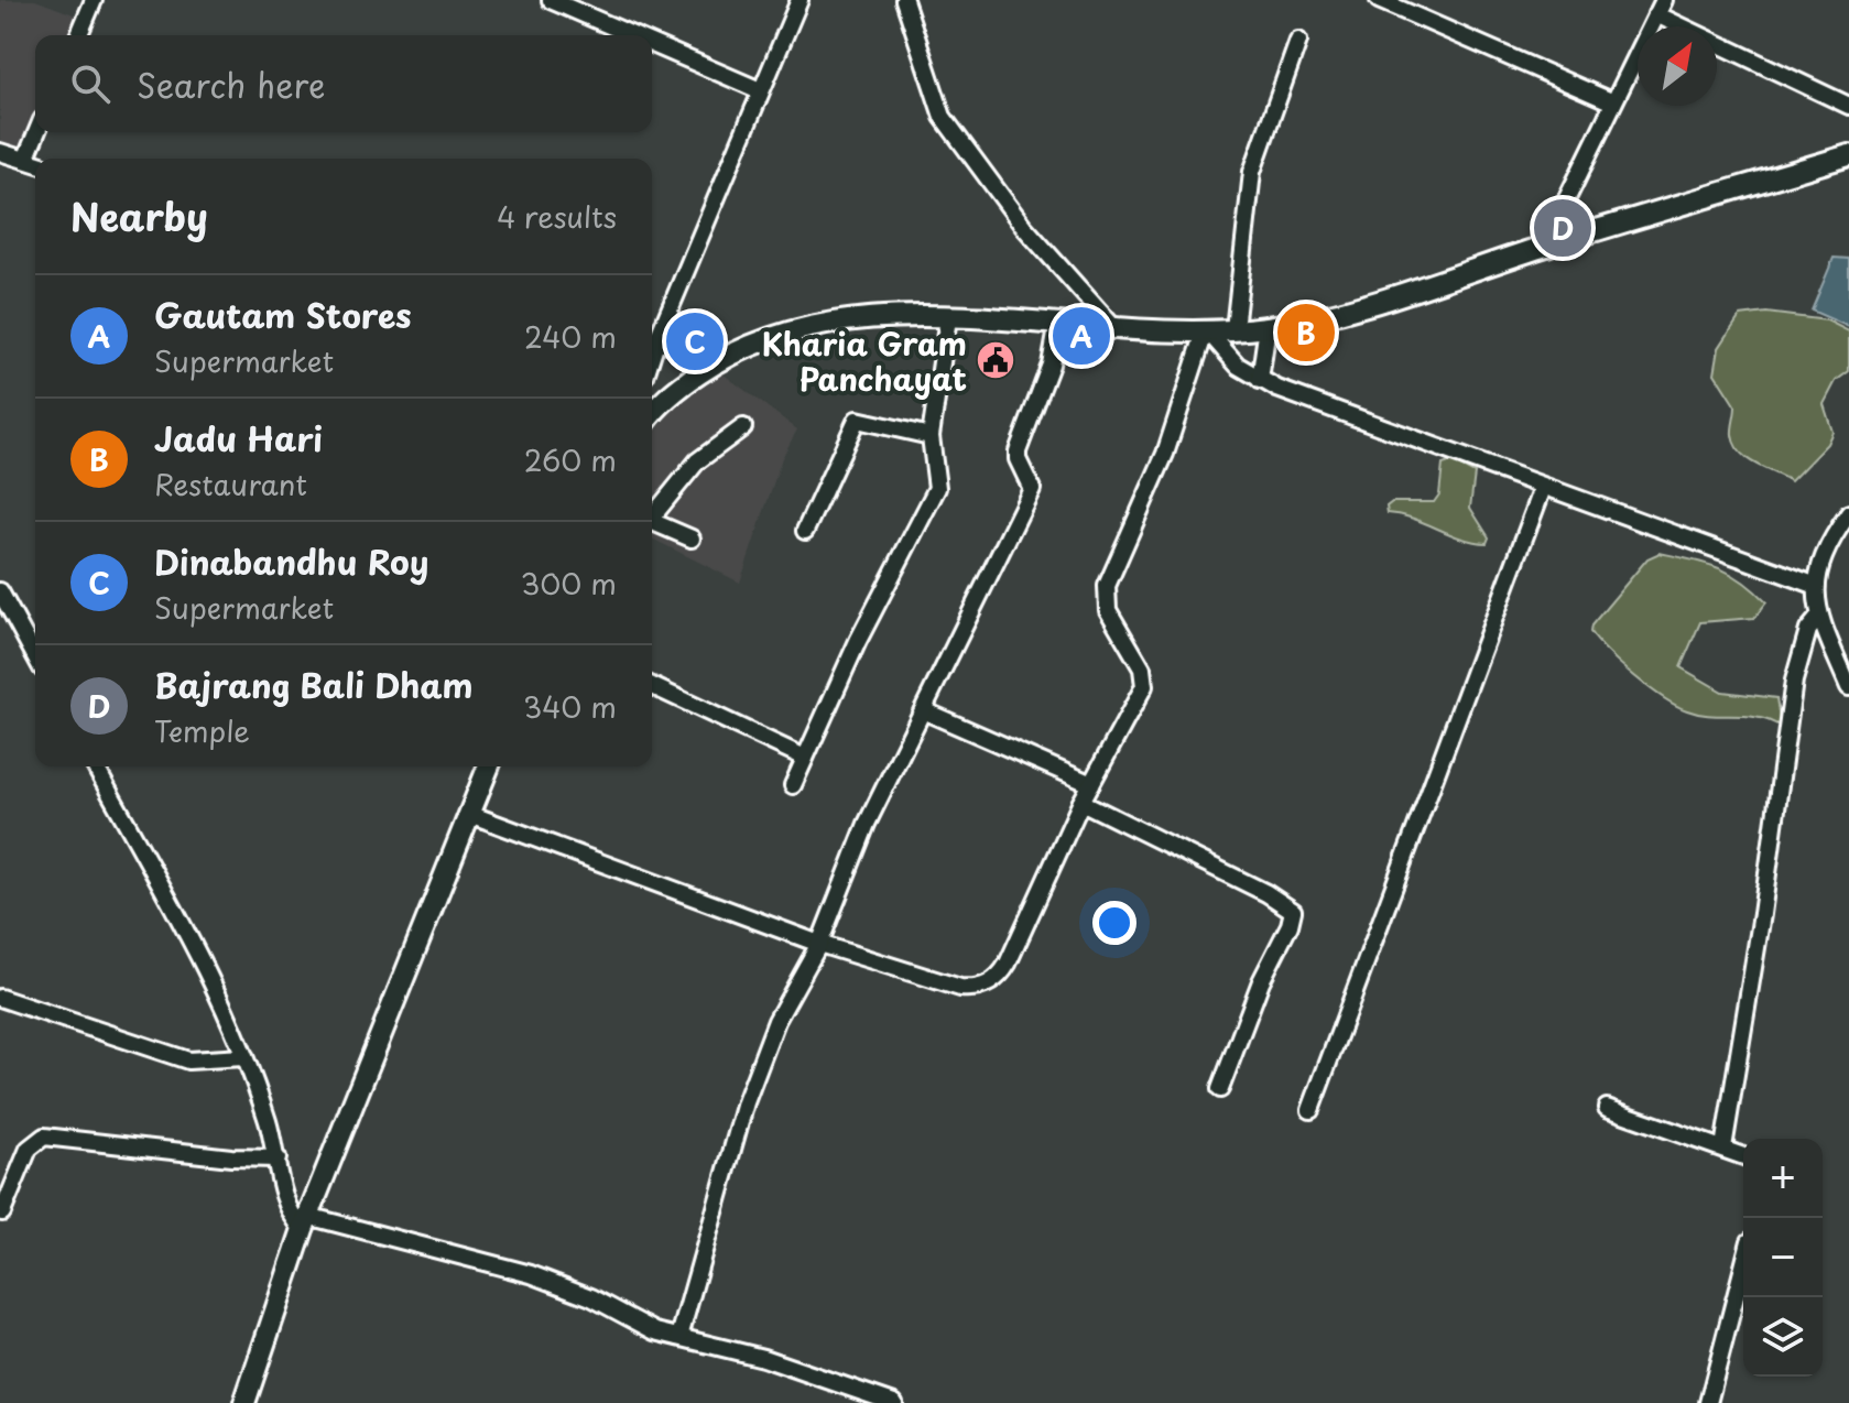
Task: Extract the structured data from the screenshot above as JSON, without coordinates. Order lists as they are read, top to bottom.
{
  "places": {
    "public building": ["Kharia Gram Panchayat"]
  },
  "north": "top right",
  "page": {
    "search": "Search here",
    "heading": ["Nearby", "4 results"],
    "pins": [
      "D",
      "B",
      "A",
      "C"
    ],
    "list": [
      {
        "mark": "A",
        "name": "Gautam Stores",
        "note": "Supermarket",
        "value": "240 m"
      },
      {
        "mark": "B",
        "name": "Jadu Hari",
        "note": "Restaurant",
        "value": "260 m"
      },
      {
        "mark": "C",
        "name": "Dinabandhu Roy",
        "note": "Supermarket",
        "value": "300 m"
      },
      {
        "mark": "D",
        "name": "Bajrang Bali Dham",
        "note": "Temple",
        "value": "340 m"
      }
    ],
    "map_buttons": ["+", "−"]
  }
}
